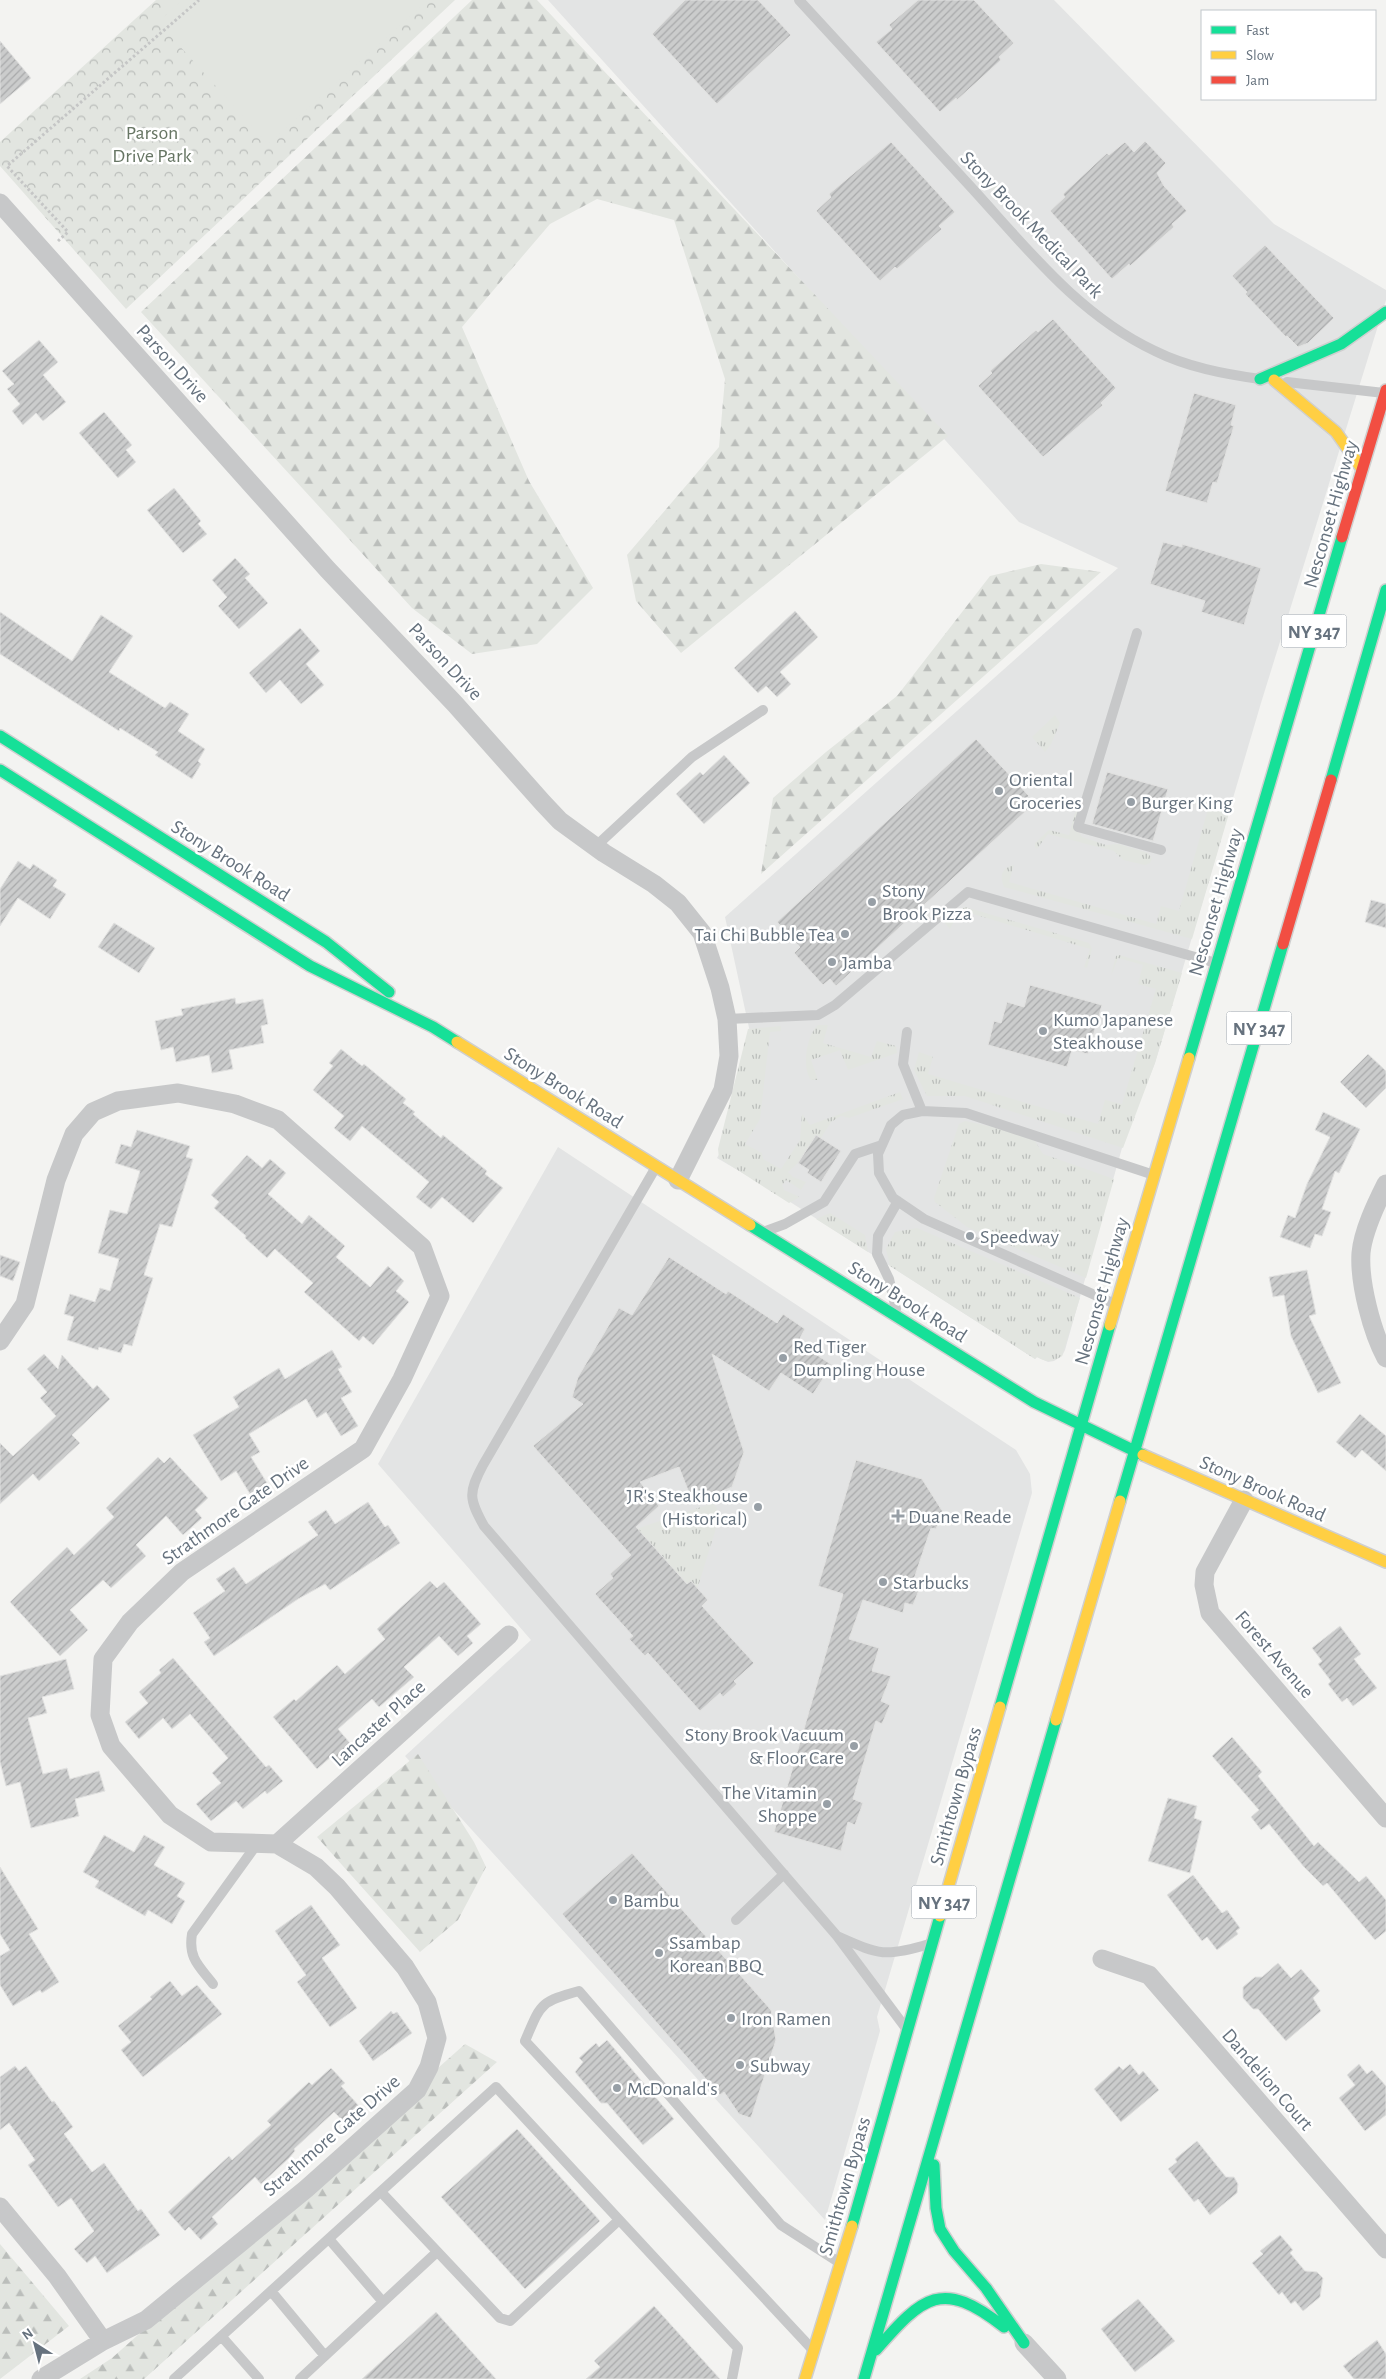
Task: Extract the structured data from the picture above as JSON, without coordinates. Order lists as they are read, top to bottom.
{
  "streets": {
    "main road": [
      "Nesconset Highway",
      "NY 347",
      "Stony Brook Road",
      "Smithtown Bypass"
    ],
    "street": [
      "Parson Drive",
      "Strathmore Gate Drive",
      "Forest Avenue",
      "Lancaster Place",
      "Dandelion Court"
    ],
    "lane": ["Stony Brook Medical Park"]
  },
  "crossings": [
    ["Stony Brook Medical Park", "Nesconset Highway"],
    ["Parson Drive", "Stony Brook Road"],
    ["Nesconset Highway", "Stony Brook Road"],
    ["Nesconset Highway", "Smithtown Bypass"],
    ["NY 347", "Stony Brook Road"],
    ["Stony Brook Road", "Forest Avenue"],
    ["Stony Brook Road", "Smithtown Bypass"],
    ["Strathmore Gate Drive", "Lancaster Place"]
  ],
  "parks": ["Parson Drive Park"],
  "places": {
    "other": [
      "Oriental Groceries",
      "Burger King",
      "Stony Brook Pizza",
      "Tai Chi Bubble Tea",
      "Jamba",
      "Kumo Japanese Steakhouse",
      "Speedway",
      "Red Tiger Dumpling House",
      "JR's Steakhouse (Historical)",
      "Starbucks",
      "Stony Brook Vacuum & Floor Care",
      "The Vitamin Shoppe",
      "Bambu",
      "Ssambap Korean BBQ",
      "Iron Ramen",
      "Subway",
      "McDonald's"
    ],
    "health": ["Duane Reade"]
  },
  "legend": ["Fast", "Slow", "Jam"],
  "north": "top left"
}
